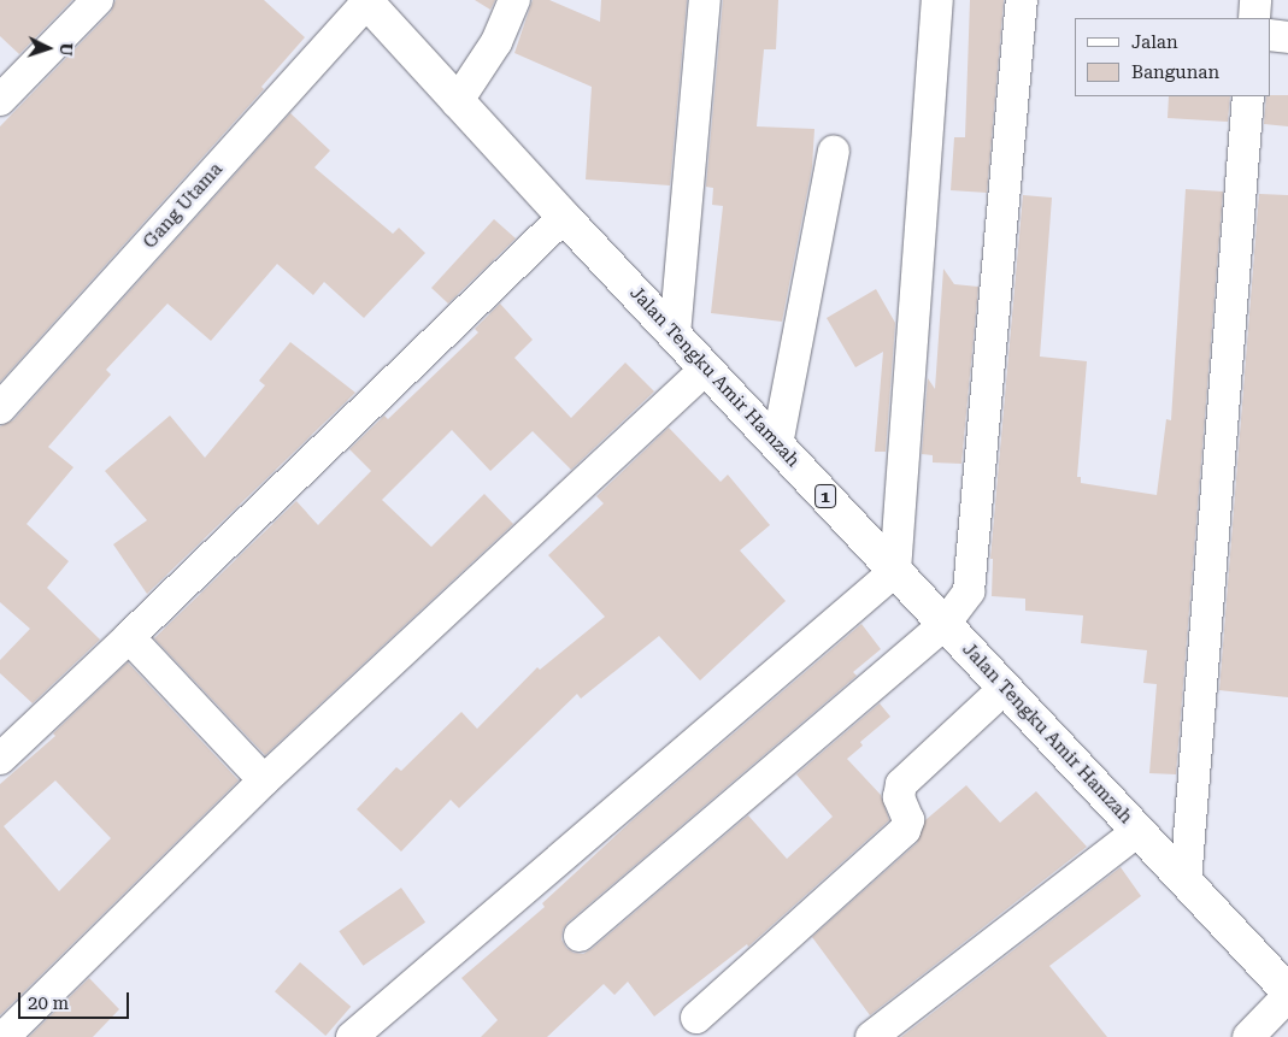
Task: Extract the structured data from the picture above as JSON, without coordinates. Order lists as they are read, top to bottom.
{
  "streets": {
    "main road": ["Jalan Tengku Amir Hamzah", "1"],
    "street": ["Gang Utama"]
  },
  "crossings": [
    ["Gang Utama", "Jalan Tengku Amir Hamzah"]
  ],
  "legend": ["Jalan", "Bangunan"],
  "scale_bar": "20 m",
  "north": "right"
}
